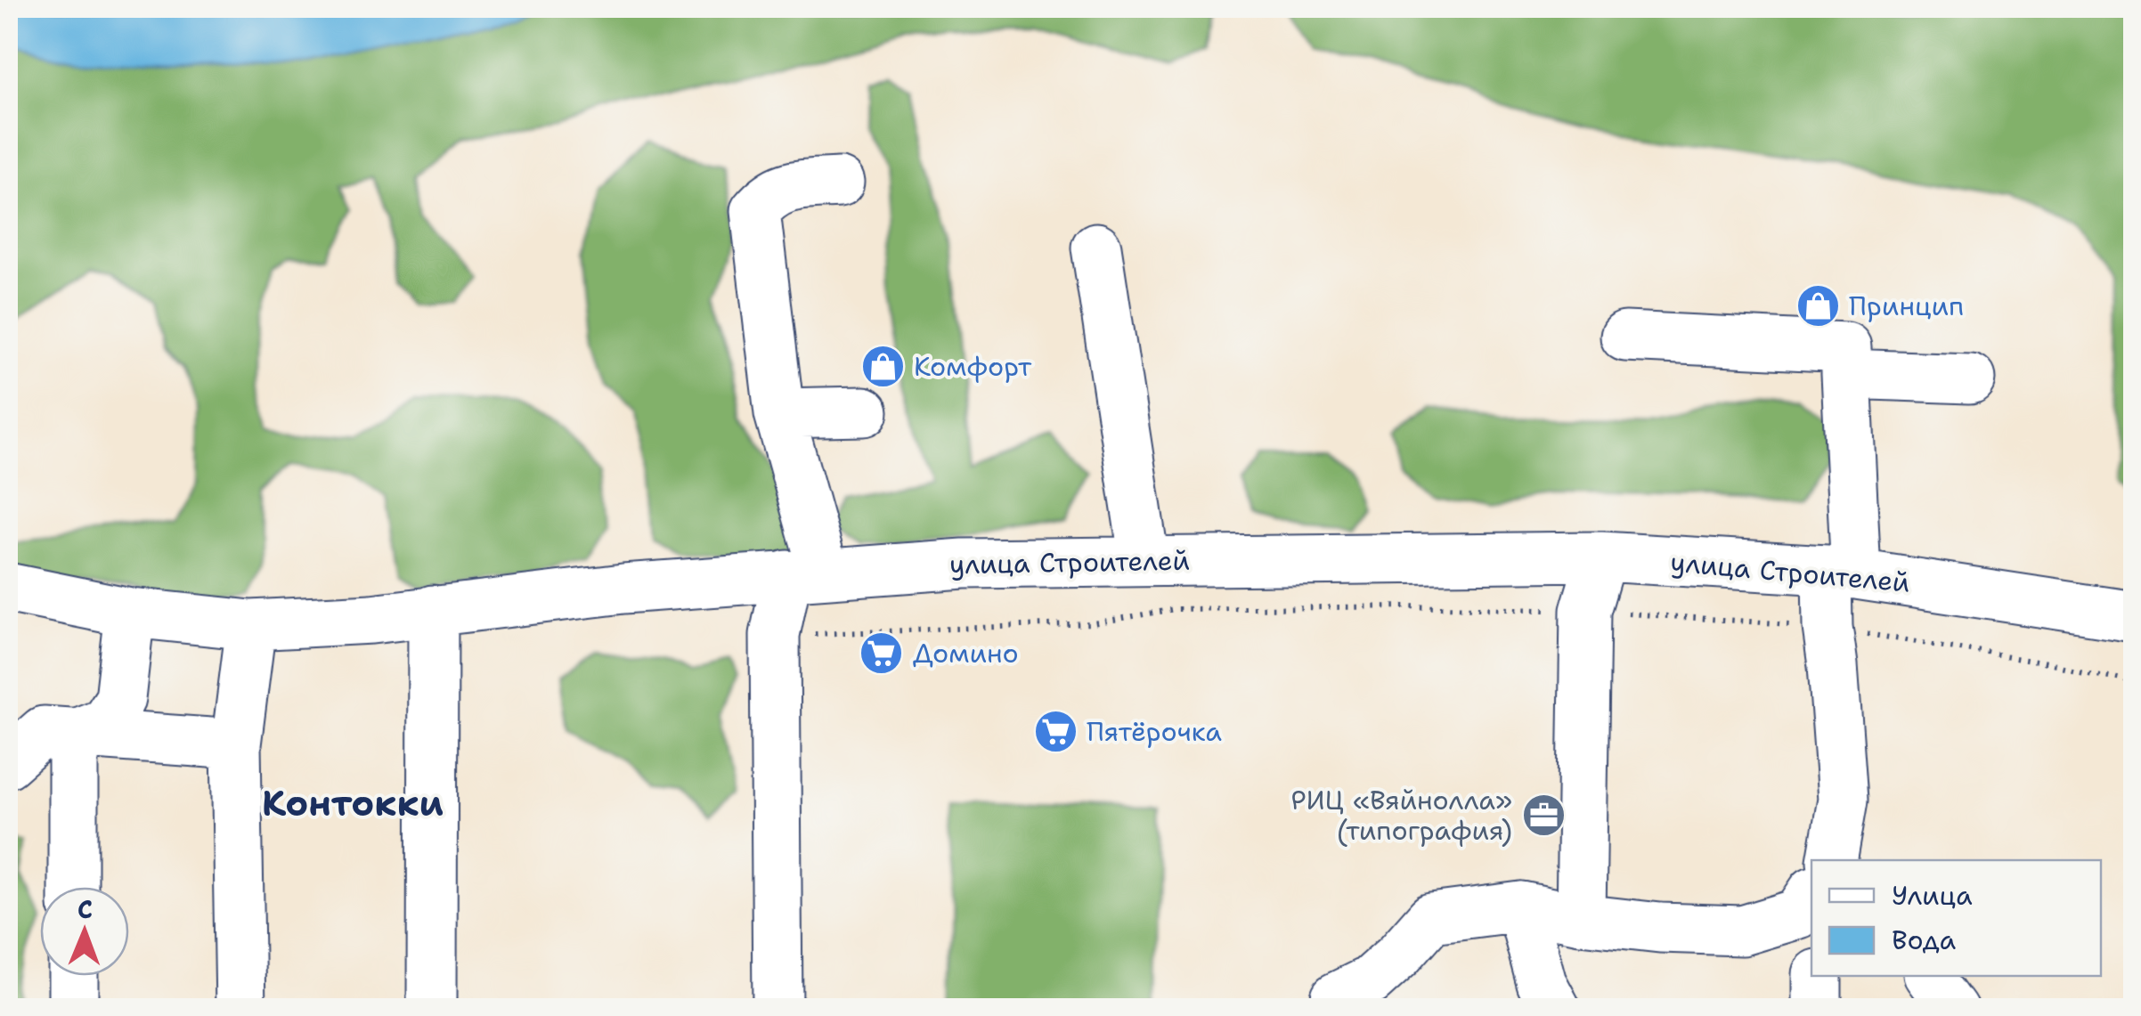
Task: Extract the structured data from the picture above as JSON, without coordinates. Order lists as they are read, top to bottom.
{
  "streets": {
    "street": ["улица Строителей"]
  },
  "districts": ["Контокки"],
  "places": {
    "shop": ["Принцип", "Комфорт"],
    "supermarket": ["Домино", "Пятёрочка"],
    "office": ["РИЦ «Вяйнолла» (типография)"]
  },
  "legend": ["Улица", "Вода"],
  "north": "top"
}
